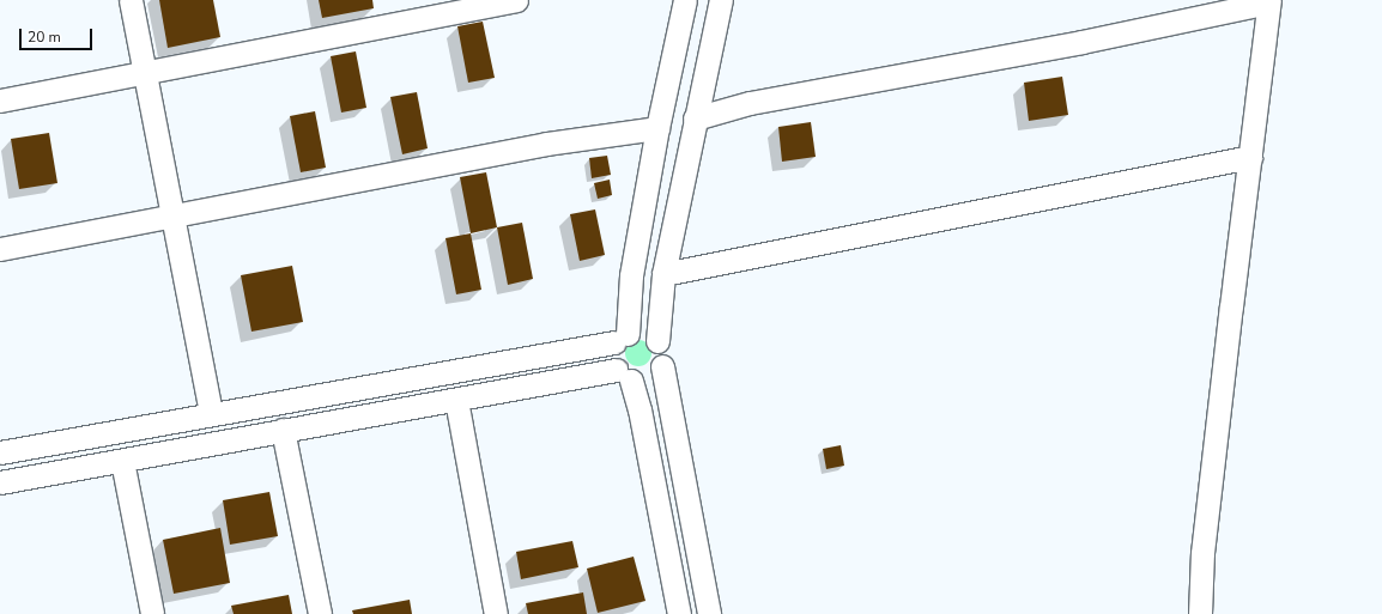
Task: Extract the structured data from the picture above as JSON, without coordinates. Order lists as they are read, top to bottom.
{
  "scale_bar": "20 m"
}
